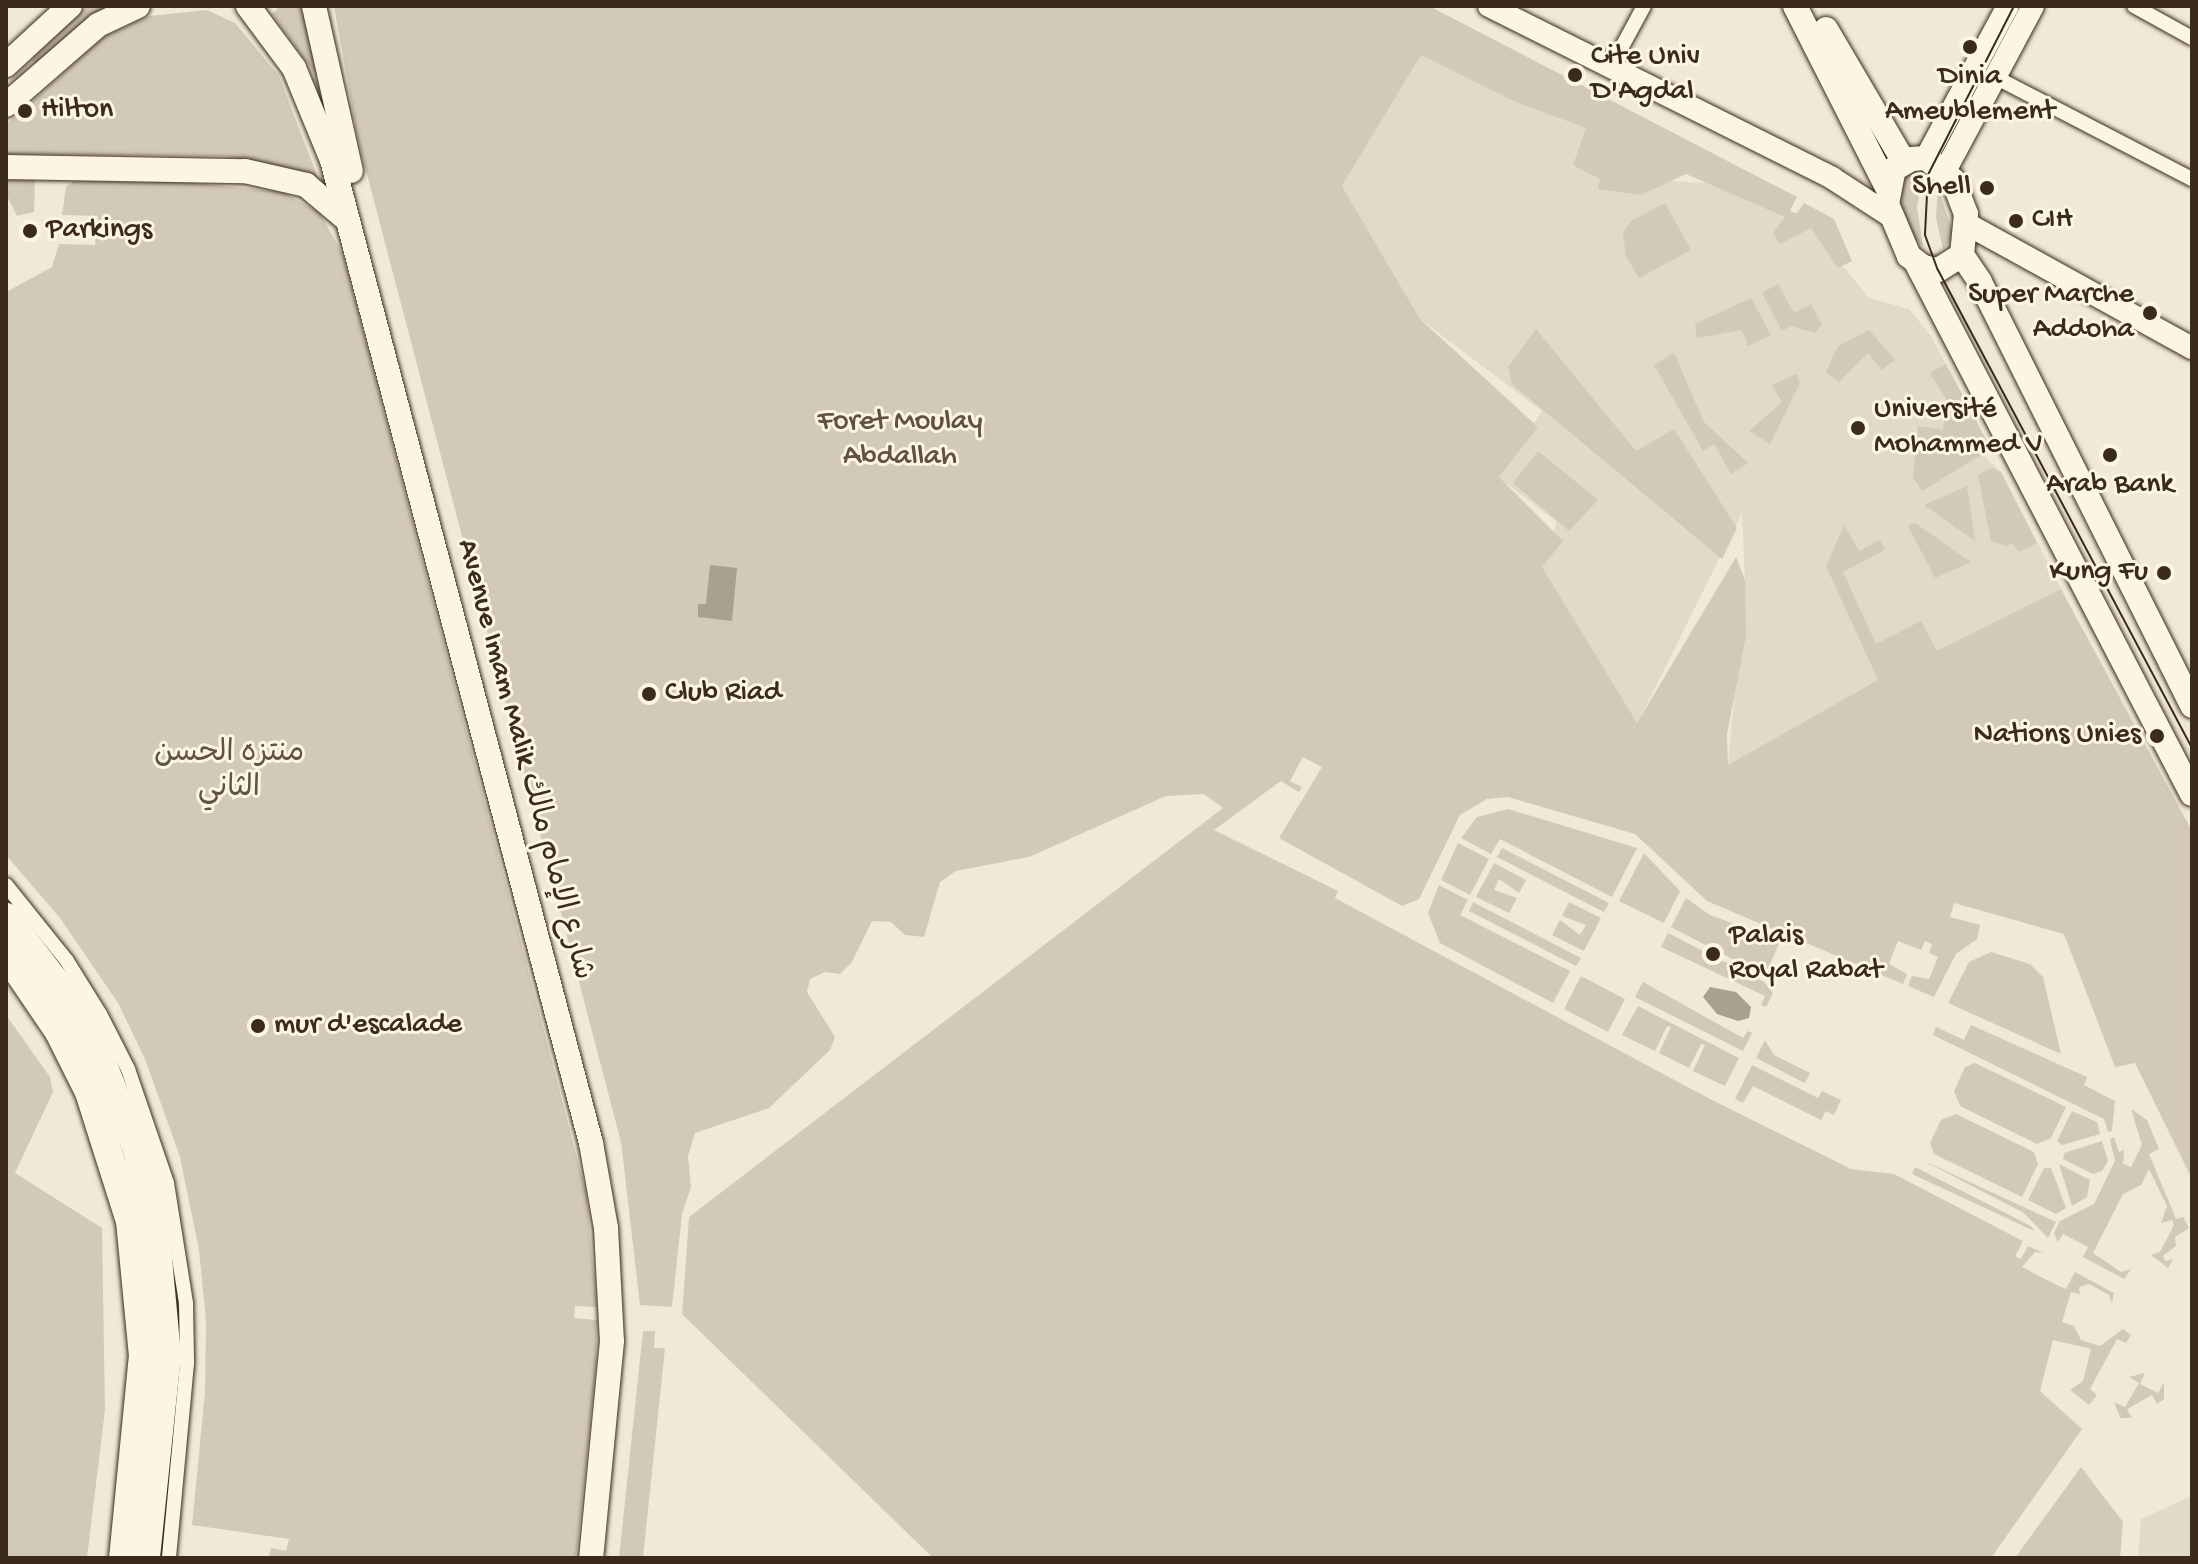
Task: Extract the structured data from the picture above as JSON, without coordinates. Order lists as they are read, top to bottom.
{
  "streets": {
    "main road": ["Avenue Imam Malik شارع الإمام مالك"]
  },
  "parks": ["Foret Moulay Abdallah", "منتزه الحسن الثاني"],
  "places": [
    "Dinia Ameublement",
    "Cite Univ D'Agdal",
    "Hilton",
    "Shell",
    "CIH",
    "Parkings",
    "Super Marche Addoha",
    "Université Mohammed V",
    "Arab Bank",
    "Kung Fu",
    "Club Riad",
    "Nations Unies",
    "Palais Royal Rabat",
    "mur d'escalade"
  ]
}
